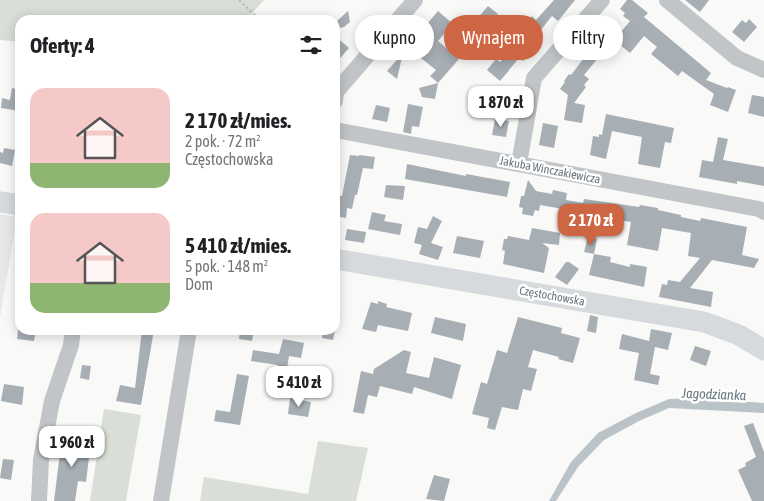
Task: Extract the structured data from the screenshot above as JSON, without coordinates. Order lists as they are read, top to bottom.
{
  "streets": {
    "main road": ["Częstochowska"],
    "street": ["Jakuba Winczakiewicza"]
  },
  "water": ["Jagodzianka"],
  "page": {
    "chip": ["Kupno", "Wynajem", "Filtry"],
    "heading": "Oferty: 4",
    "list": [
      {
        "name": "2 170 zł/mies.",
        "note": "2 pok. · 72 m² · Częstochowska"
      },
      {
        "name": "5 410 zł/mies.",
        "note": "5 pok. · 148 m² · Dom"
      }
    ],
    "price": [
      "1 870 zł",
      "2 170 zł",
      "5 410 zł",
      "1 960 zł"
    ]
  }
}
